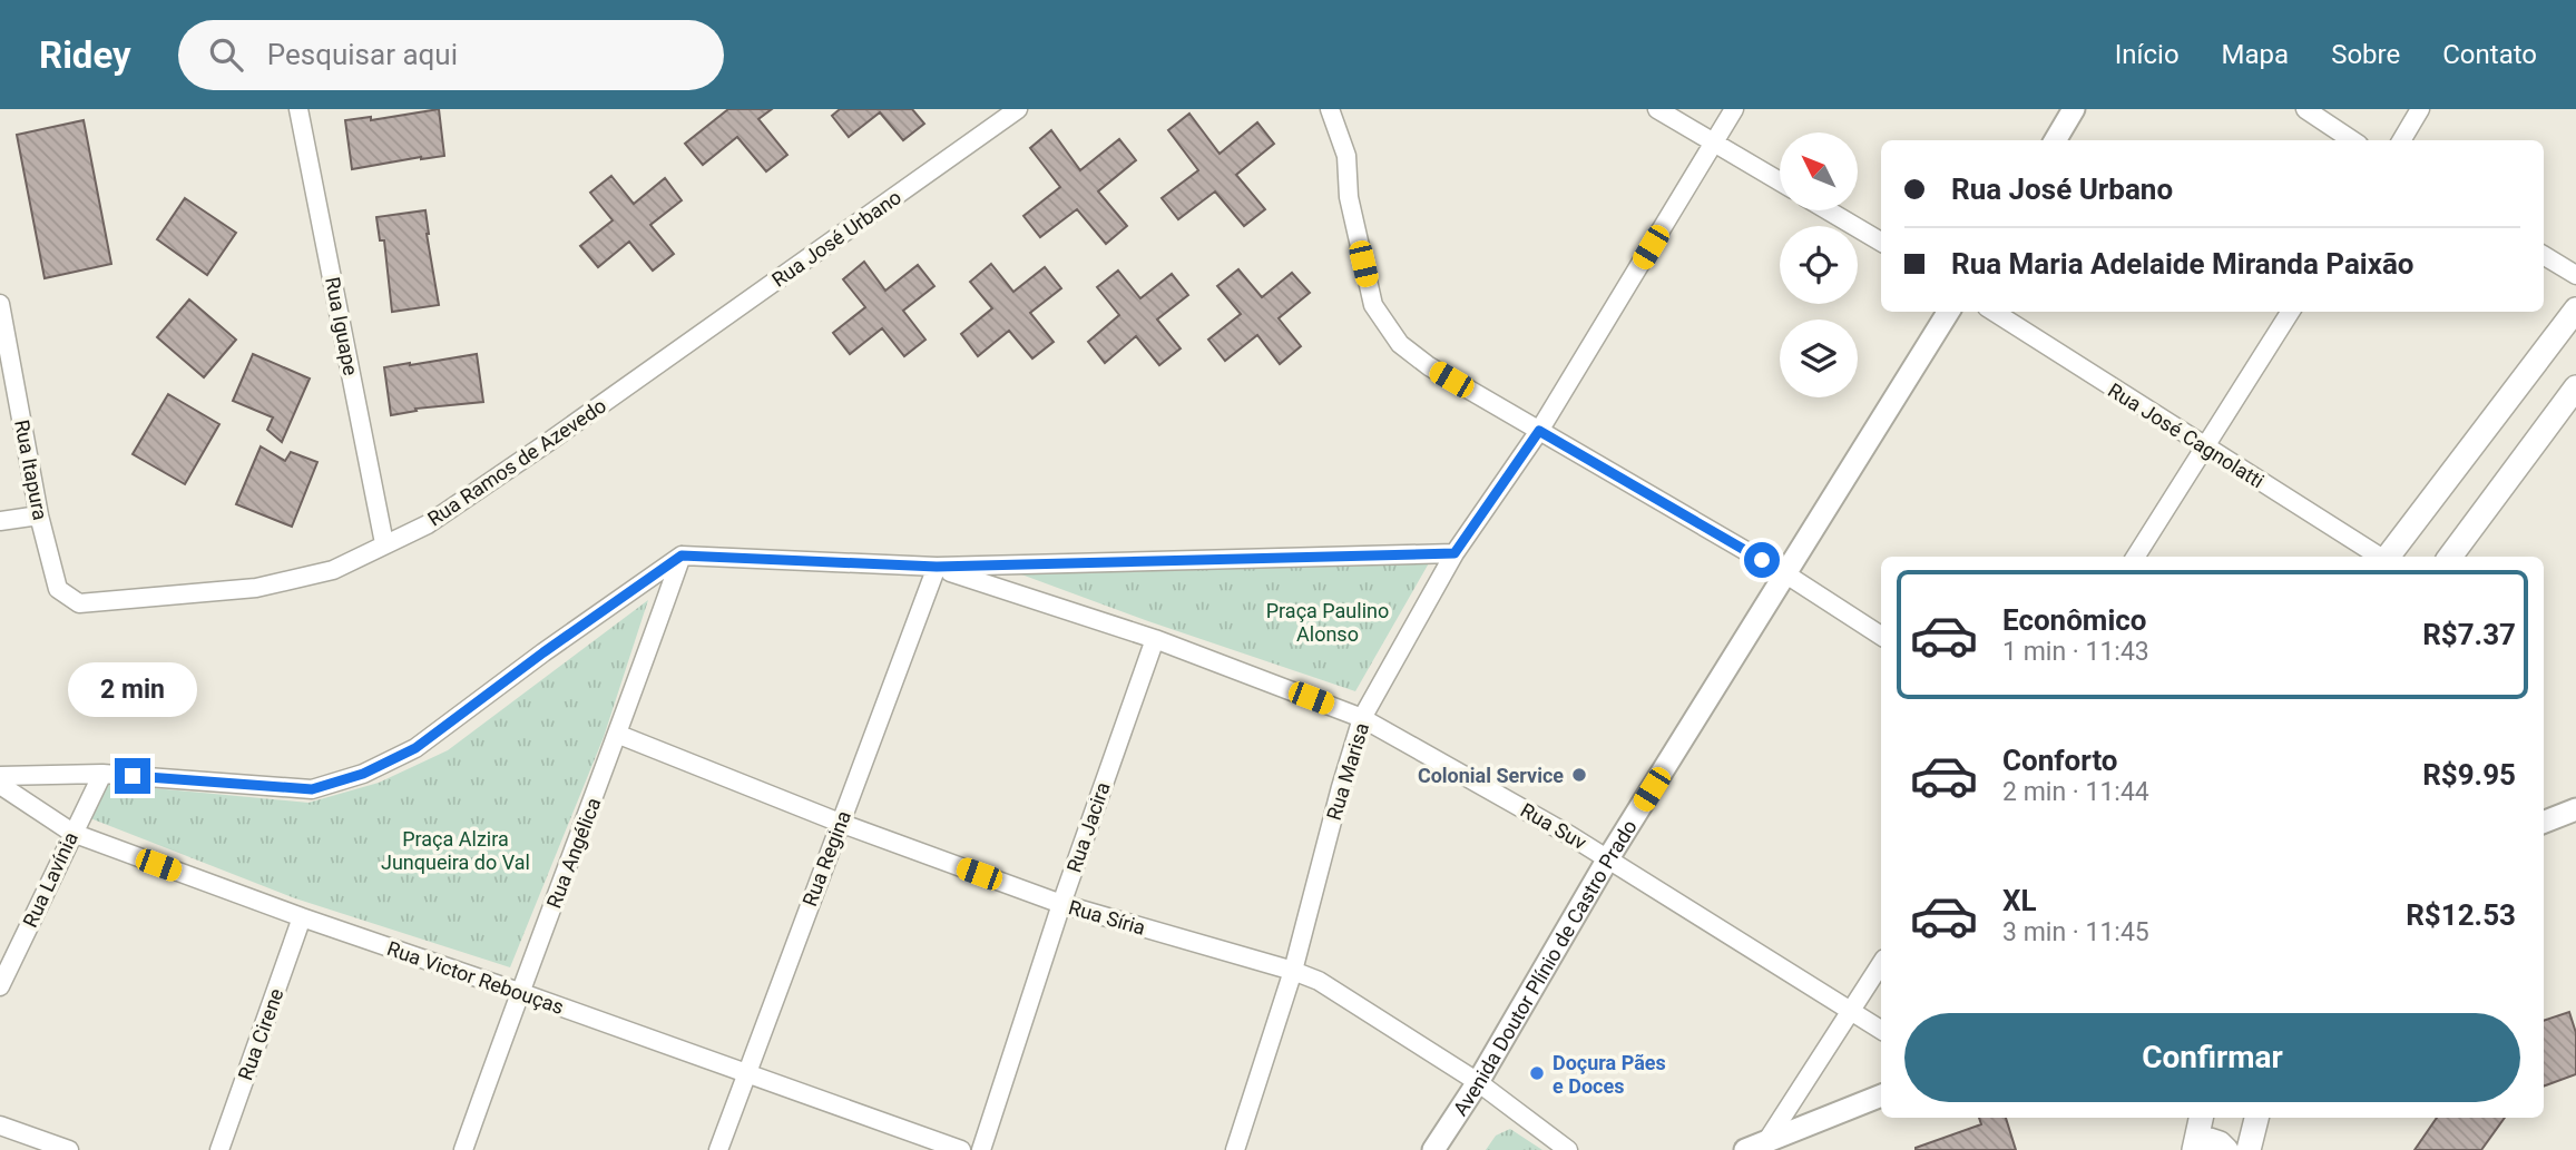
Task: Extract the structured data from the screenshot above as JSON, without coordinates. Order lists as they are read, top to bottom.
{
  "streets": {
    "street": [
      "Rua José Urbano",
      "Rua Iguape",
      "Rua José Cagnolatti",
      "Rua Ramos de Azevedo",
      "Rua Itapura",
      "Rua Marisa",
      "Rua Suv",
      "Rua Jacira",
      "Rua Angélica",
      "Rua Regina",
      "Rua Lavínia",
      "Rua Síria",
      "Avenida Doutor Plínio de Castro Prado",
      "Rua Victor Rebouças",
      "Rua Cirene"
    ]
  },
  "crossings": [
    ["Rua José Urbano", "Rua Ramos de Azevedo"],
    ["Rua Iguape", "Rua Ramos de Azevedo"],
    ["Rua Ramos de Azevedo", "Rua Itapura"],
    ["Rua Marisa", "Rua Suv"],
    ["Rua Marisa", "Rua Síria"],
    ["Rua Suv", "Rua Jacira"],
    ["Rua Suv", "Rua Regina"],
    ["Rua Suv", "Avenida Doutor Plínio de Castro Prado"],
    ["Rua Jacira", "Rua Síria"],
    ["Rua Angélica", "Rua Síria"],
    ["Rua Angélica", "Rua Victor Rebouças"],
    ["Rua Regina", "Rua Síria"],
    ["Rua Regina", "Rua Victor Rebouças"],
    ["Rua Lavínia", "Rua Victor Rebouças"],
    ["Rua Síria", "Avenida Doutor Plínio de Castro Prado"],
    ["Rua Victor Rebouças", "Rua Cirene"]
  ],
  "parks": ["Praça Paulino Alonso", "Praça Alzira Junqueira do Val"],
  "places": ["Colonial Service", "Doçura Pães e Doces"],
  "north": "top left",
  "page": {
    "header": "Ridey",
    "search": "Pesquisar aqui",
    "nav": [
      "Início",
      "Mapa",
      "Sobre",
      "Contato"
    ],
    "banner": ["Rua José Urbano", "Rua Maria Adelaide Miranda Paixão"],
    "list": [
      {
        "name": "Econômico",
        "note": "1 min · 11:43",
        "value": "R$7.37"
      },
      {
        "name": "Conforto",
        "note": "2 min · 11:44",
        "value": "R$9.95"
      },
      {
        "name": "XL",
        "note": "3 min · 11:45",
        "value": "R$12.53"
      }
    ],
    "bubble": "2 min",
    "buttons": "Confirmar"
  }
}
